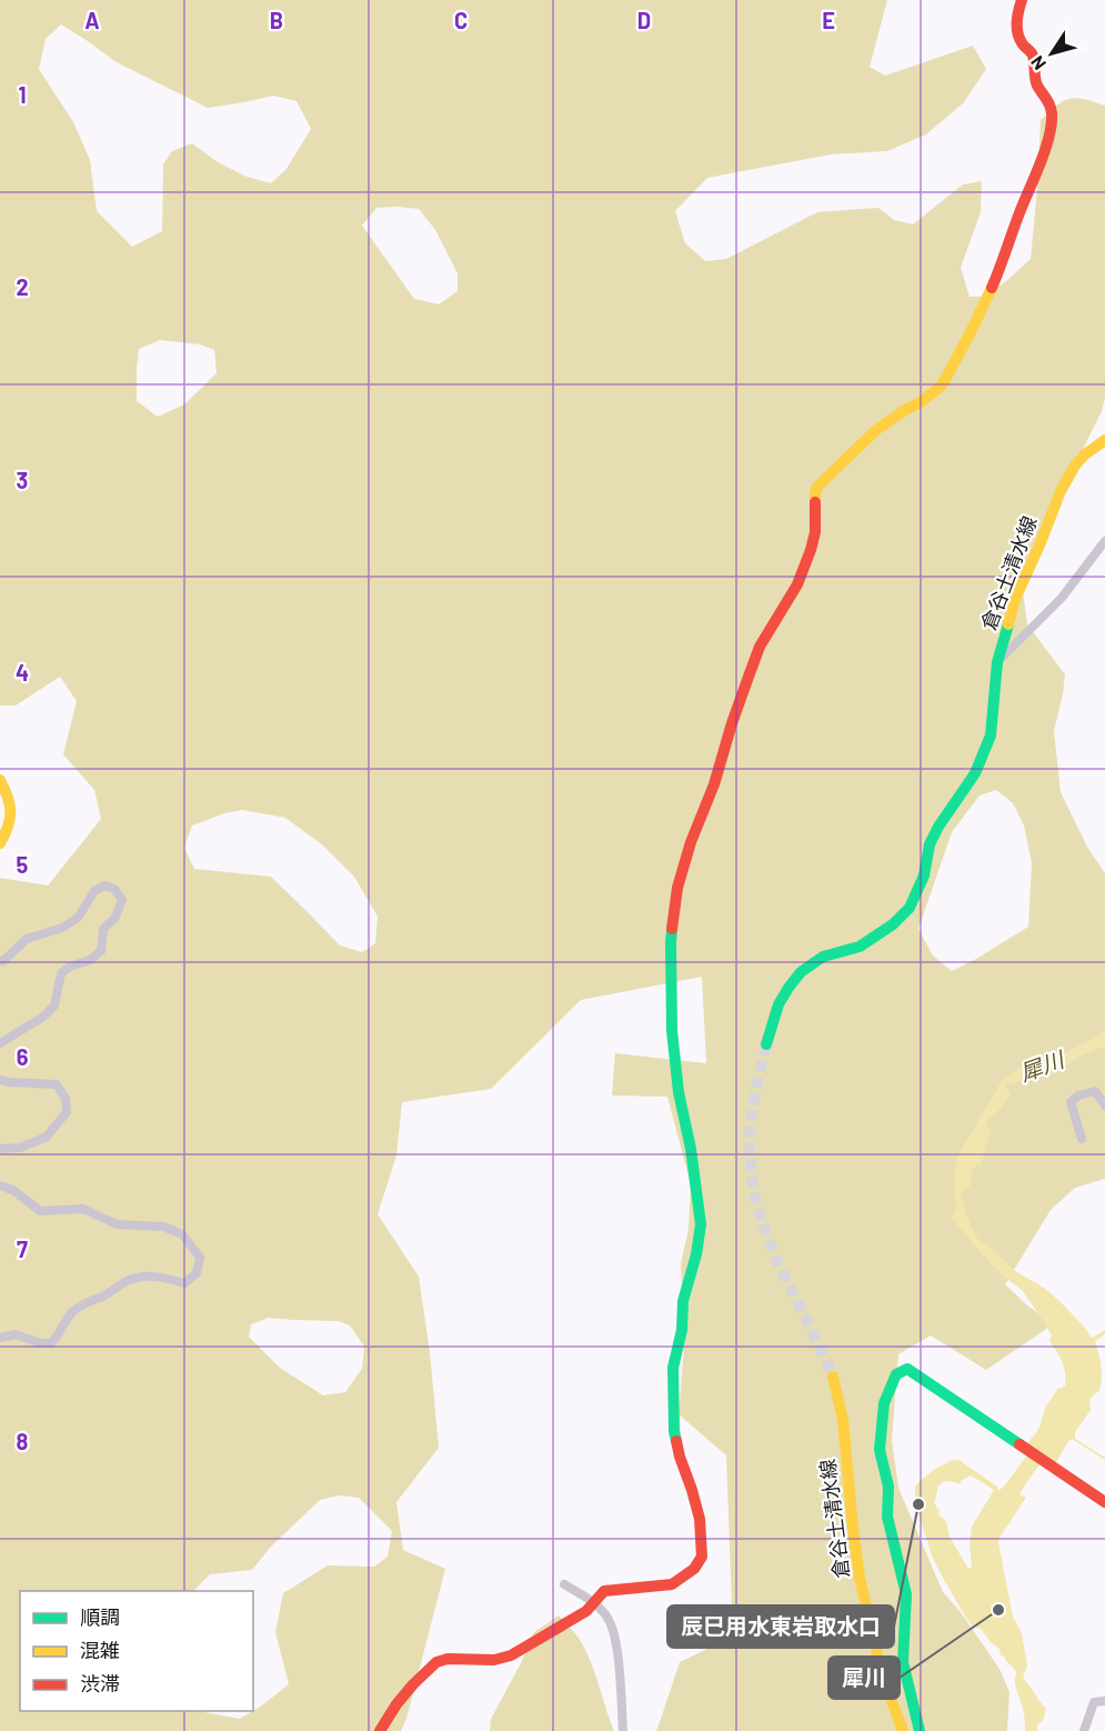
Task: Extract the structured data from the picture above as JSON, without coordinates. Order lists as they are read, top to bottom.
{
  "streets": {
    "street": ["倉谷土清水線"]
  },
  "water": ["犀川"],
  "places": ["辰巳用水東岩取水口", "犀川"],
  "legend": ["順調", "混雑", "渋滞"],
  "north": "bottom left",
  "grid": {
    "columns": [
      "A",
      "B",
      "C",
      "D",
      "E"
    ],
    "rows": [
      "1",
      "2",
      "3",
      "4",
      "5",
      "6",
      "7",
      "8"
    ]
  }
}
